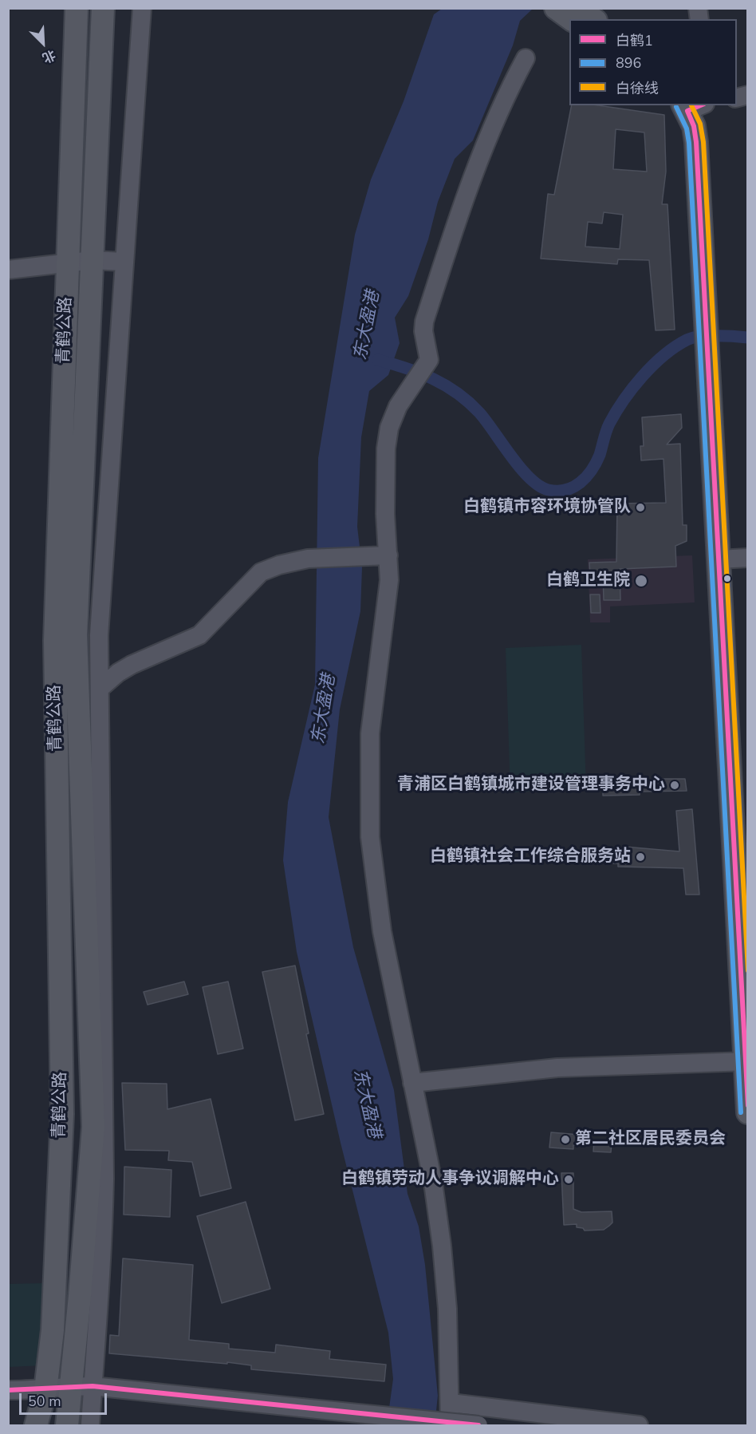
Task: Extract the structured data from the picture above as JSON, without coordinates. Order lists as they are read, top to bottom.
{
  "streets": {
    "main road": ["青鹤公路"]
  },
  "water": ["东大盈港"],
  "places": [
    "白鹤镇市容环境协管队",
    "白鹤卫生院",
    "青浦区白鹤镇城市建设管理事务中心",
    "白鹤镇社会工作综合服务站",
    "第二社区居民委员会",
    "白鹤镇劳动人事争议调解中心"
  ],
  "lines": ["transit line 白鹤1", "transit line 白徐线", "transit line 896"],
  "legend": ["白鹤1", "896", "白徐线"],
  "scale_bar": "50 m",
  "north": "bottom right"
}
